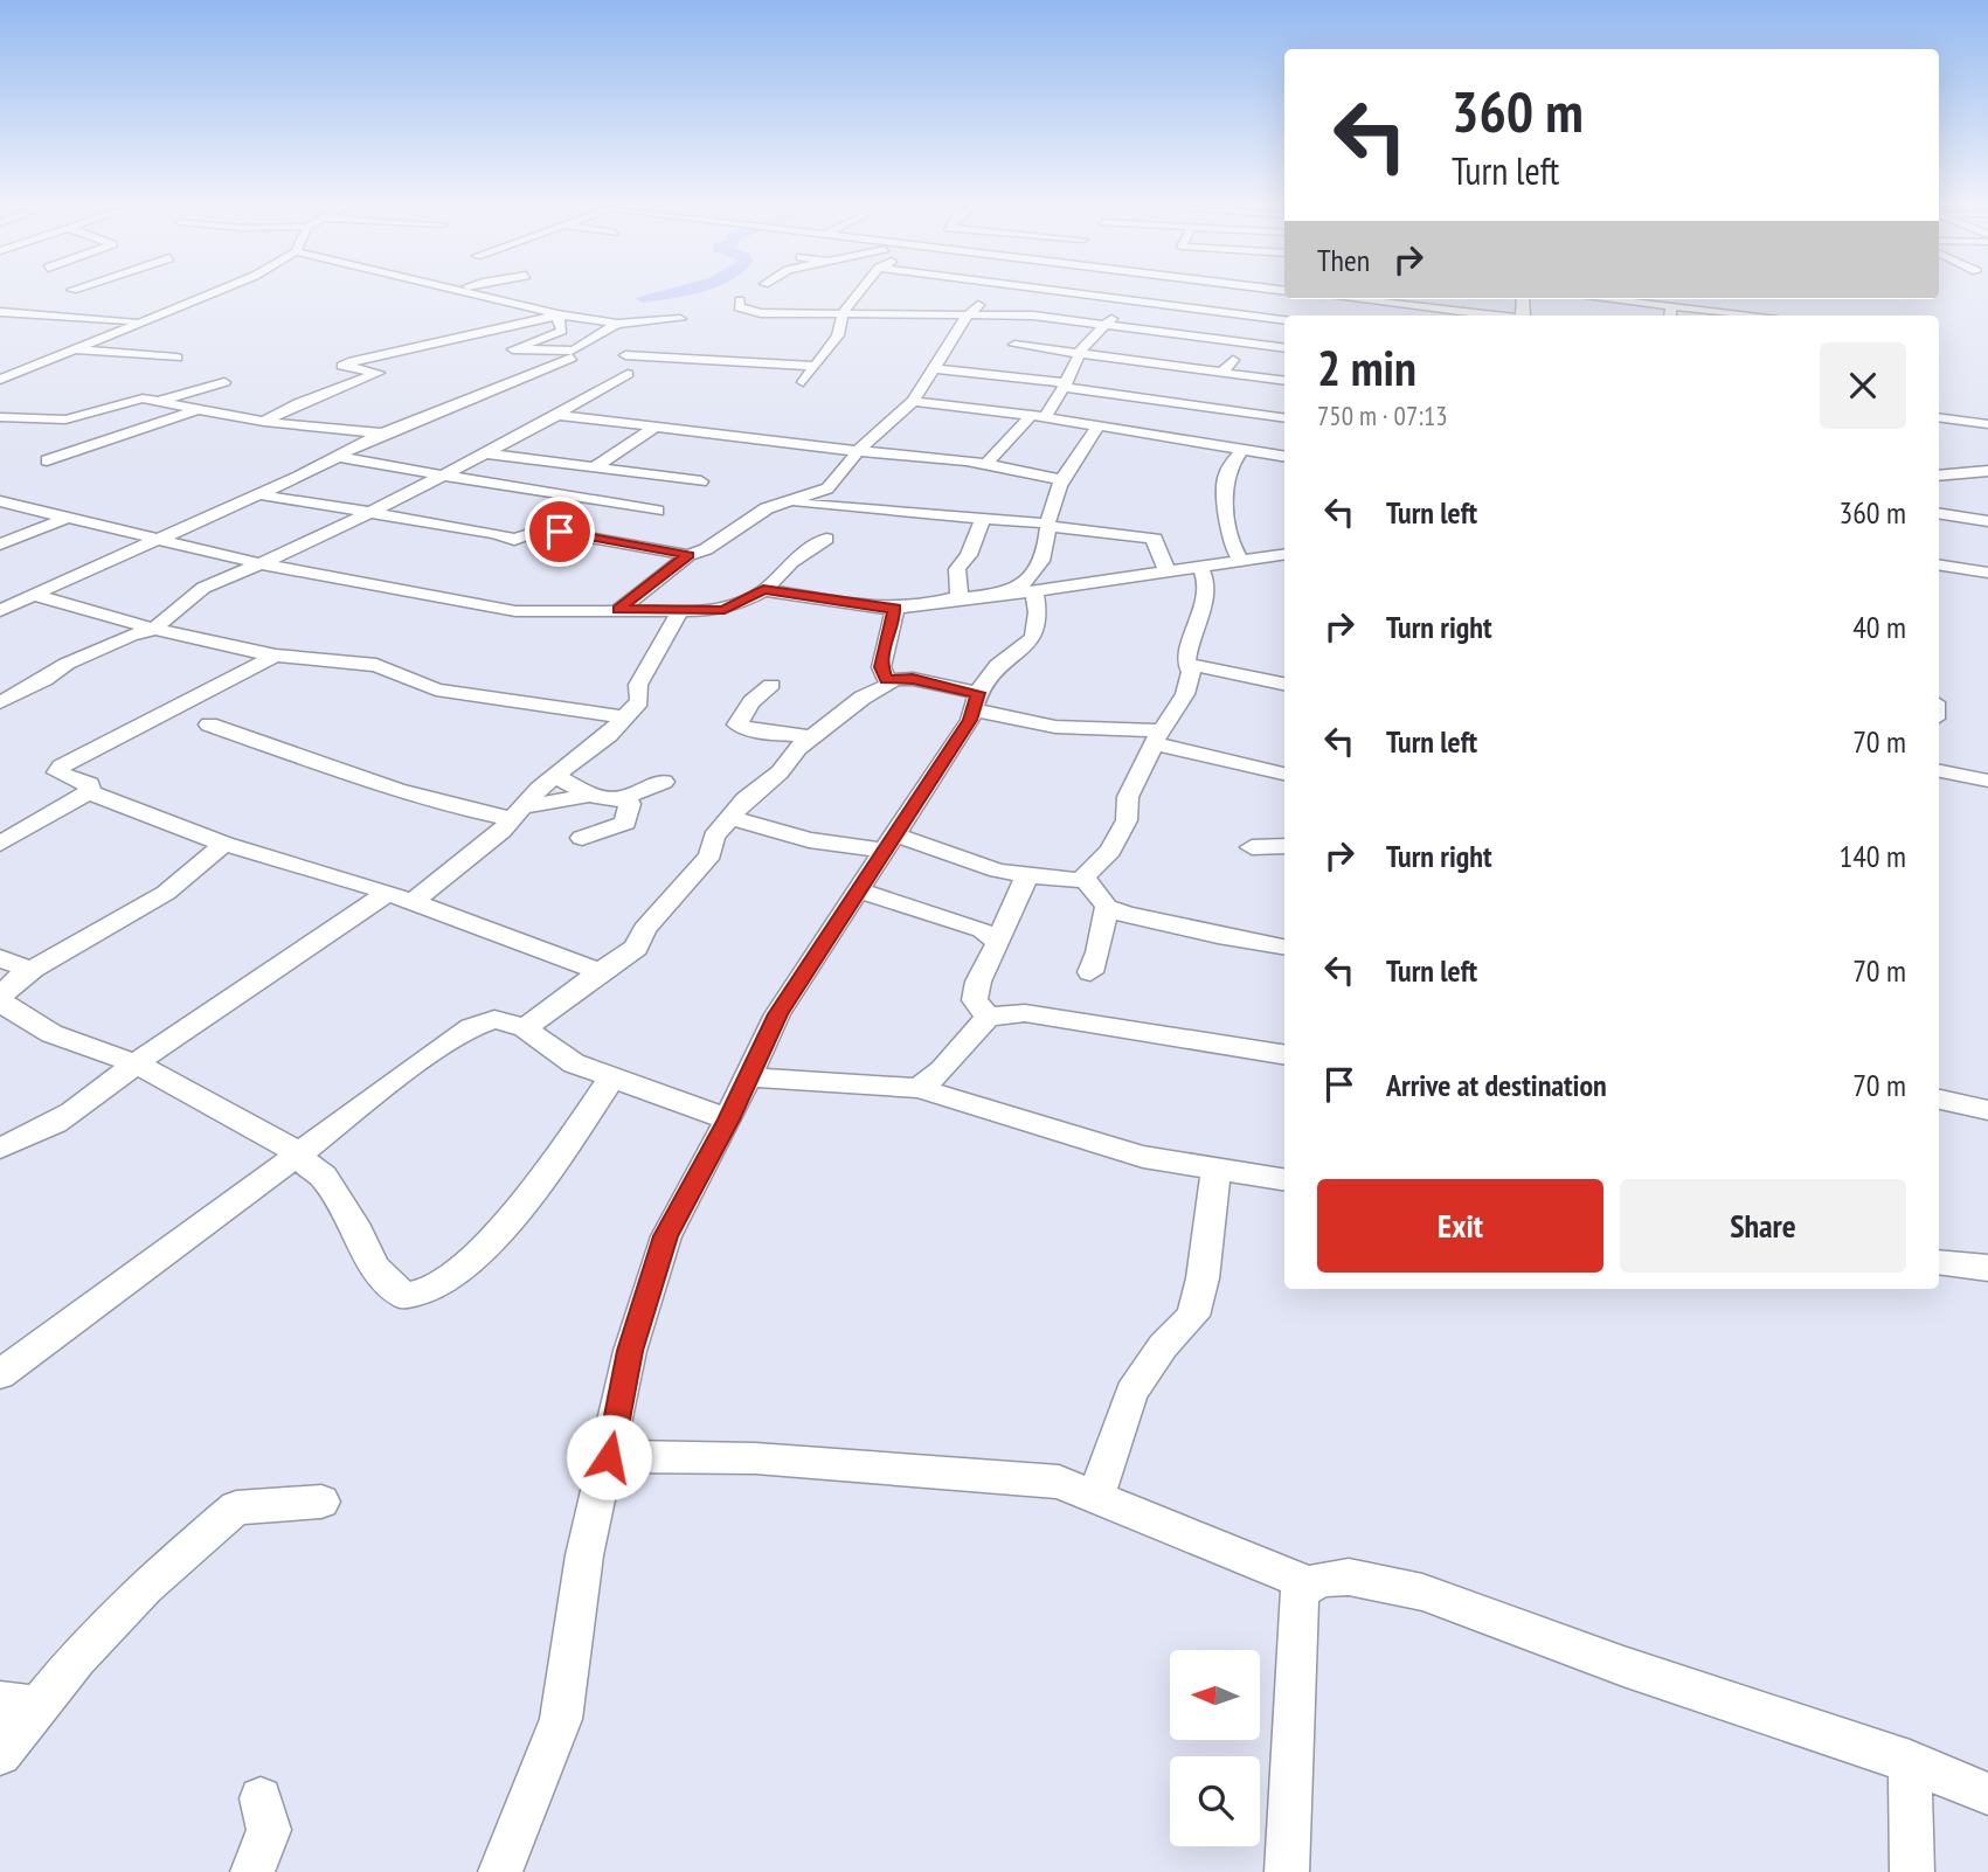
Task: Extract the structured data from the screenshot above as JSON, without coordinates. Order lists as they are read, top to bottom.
{
  "north": "left",
  "page": {
    "turn": ["360 m", "Turn left"],
    "then": "Then",
    "heading": ["2 min", "750 m · 07:13"],
    "list": [
      {
        "name": "Turn left",
        "value": "360 m"
      },
      {
        "name": "Turn right",
        "value": "40 m"
      },
      {
        "name": "Turn left",
        "value": "70 m"
      },
      {
        "name": "Turn right",
        "value": "140 m"
      },
      {
        "name": "Turn left",
        "value": "70 m"
      },
      {
        "name": "Arrive at destination",
        "value": "70 m"
      }
    ],
    "buttons": ["Exit", "Share"]
  }
}
